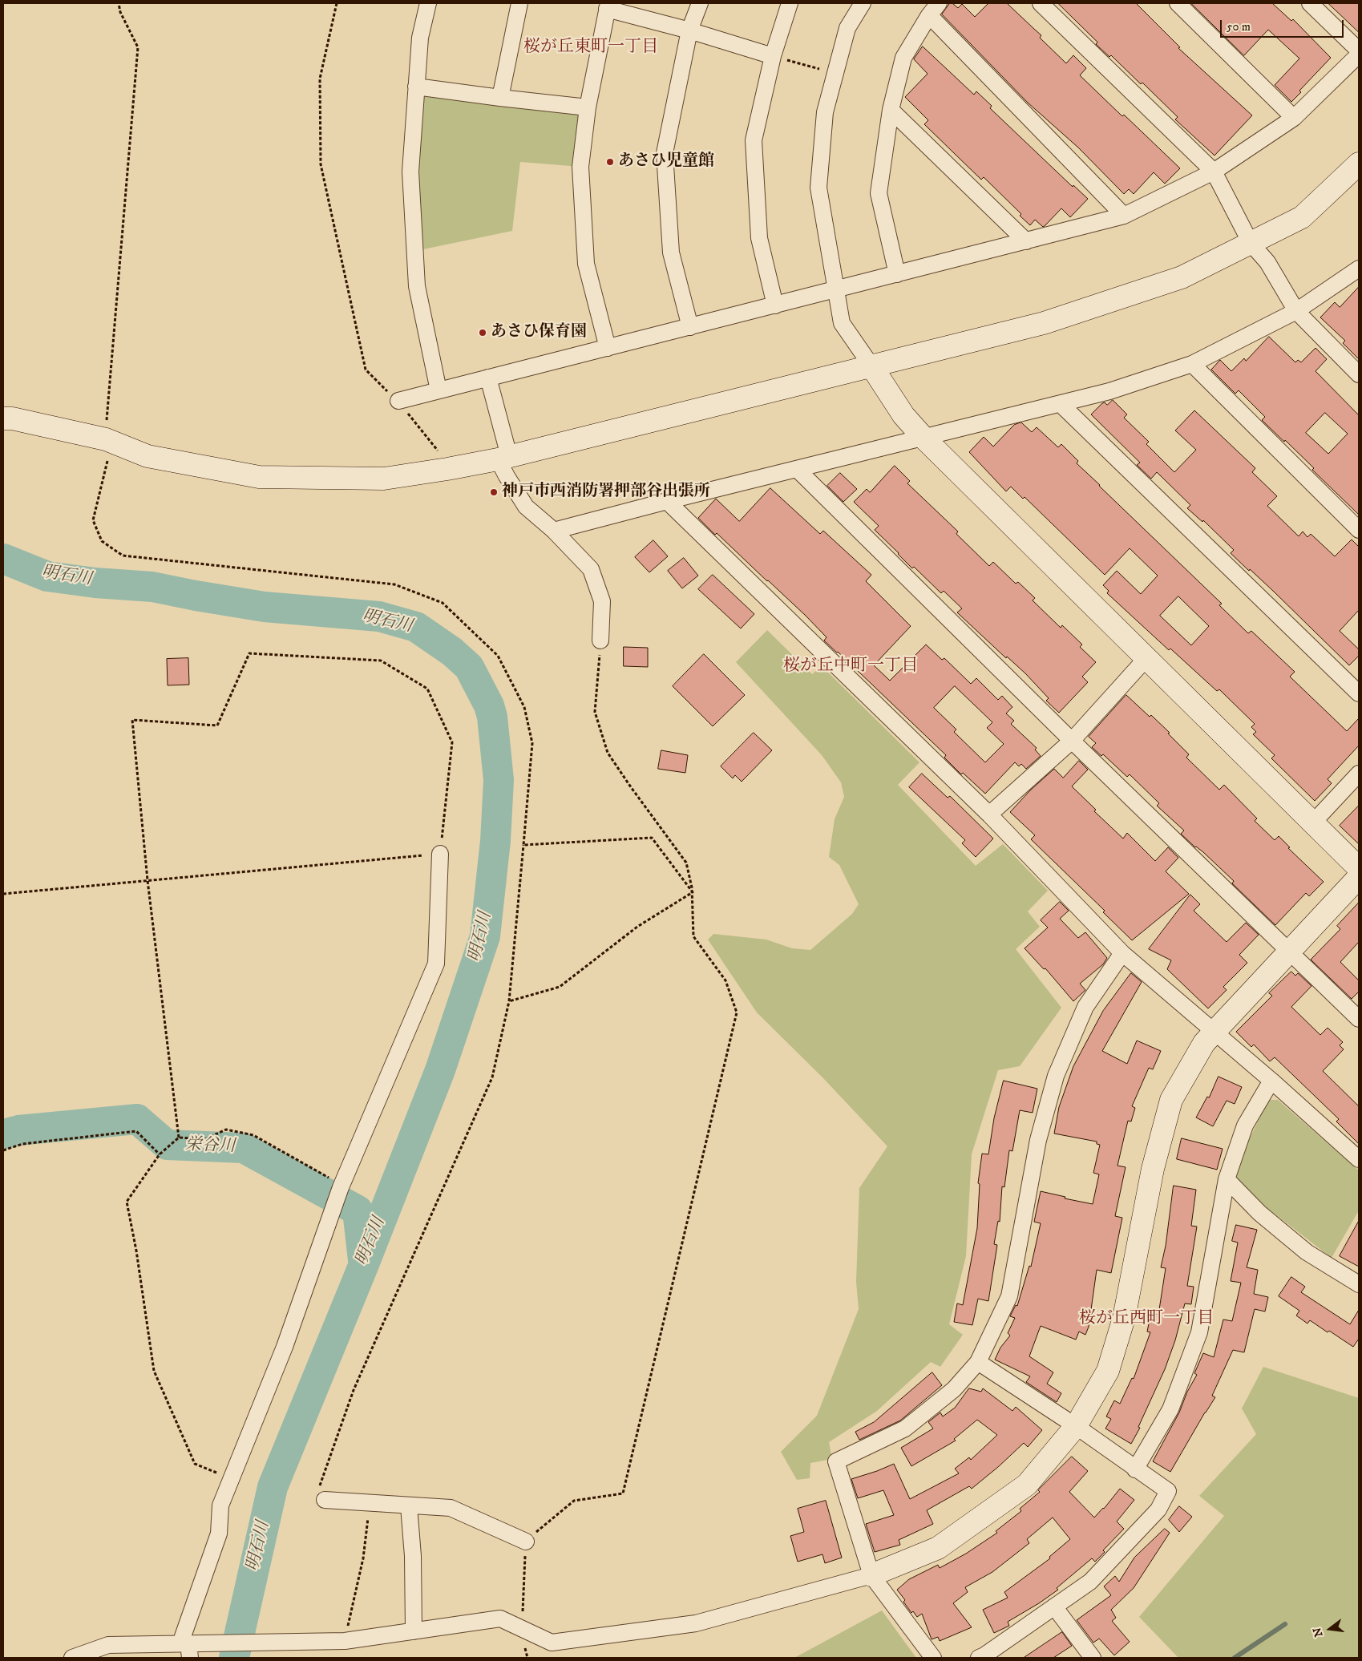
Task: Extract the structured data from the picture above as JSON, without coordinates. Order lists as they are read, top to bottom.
{
  "districts": ["桜が丘東町一丁目", "桜が丘中町一丁目", "桜が丘西町一丁目"],
  "water": ["明石川", "栄谷川"],
  "places": ["あさひ児童館", "あさひ保育園", "神戸市西消防署押部谷出張所"],
  "scale_bar": "50 m",
  "north": "left"
}
